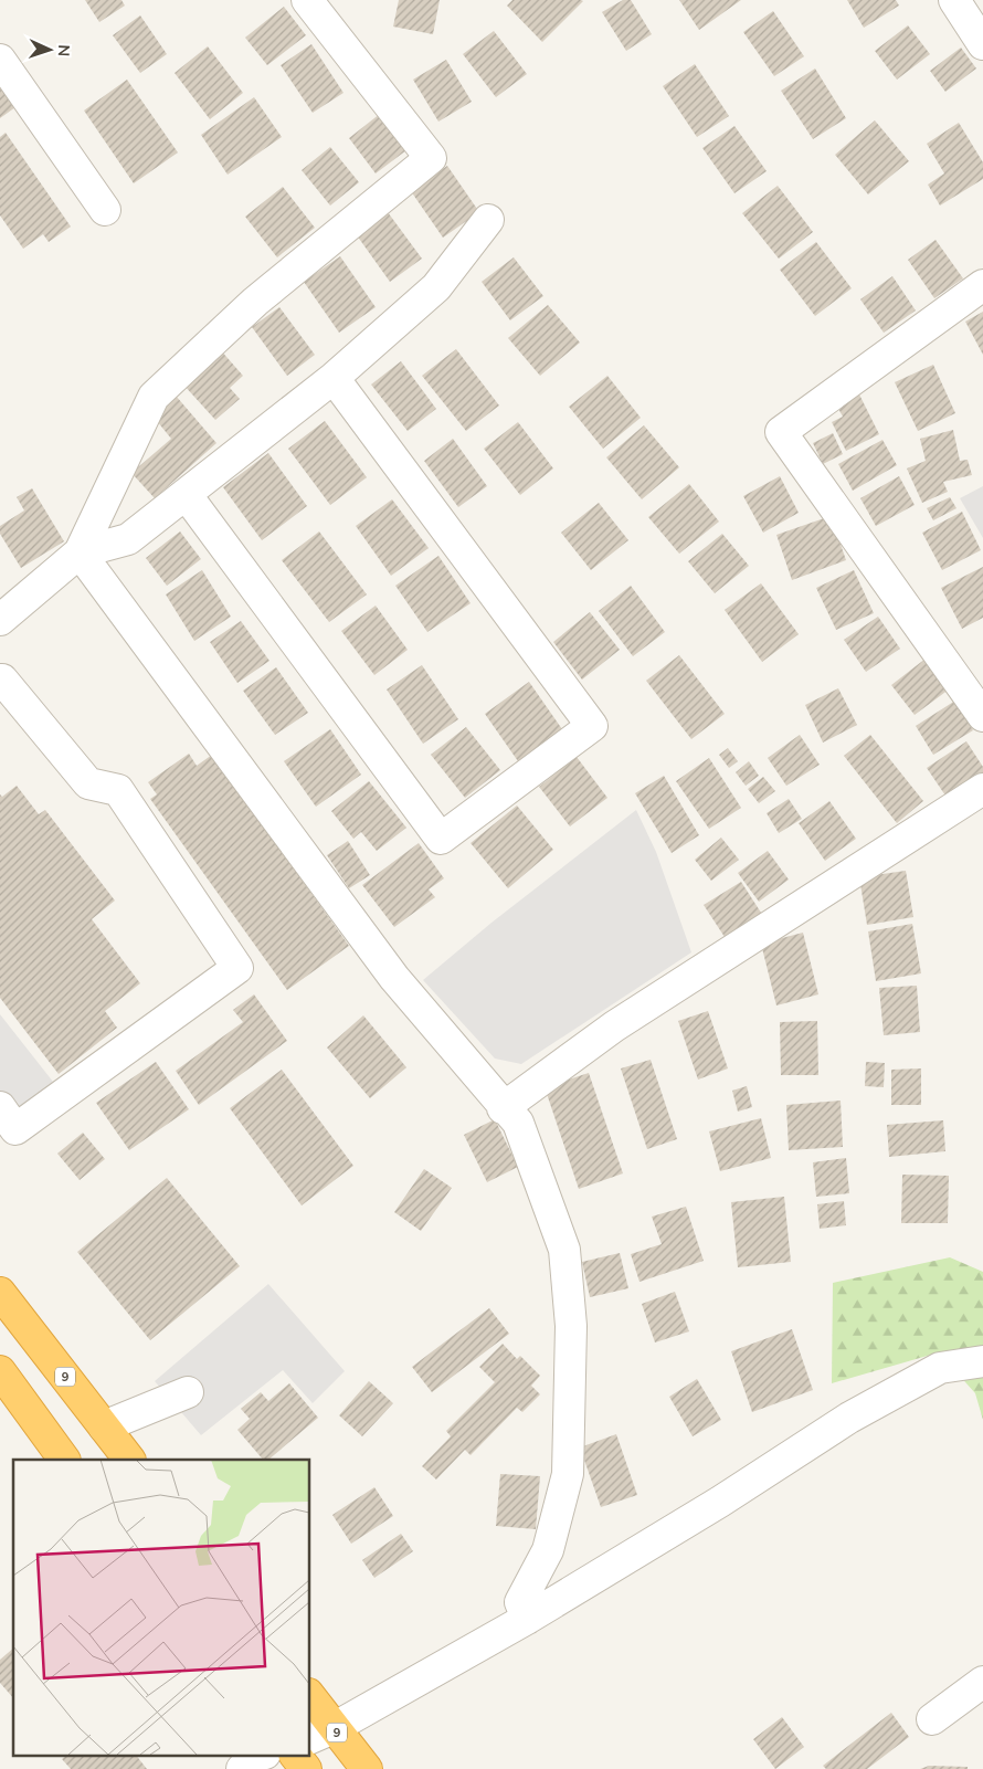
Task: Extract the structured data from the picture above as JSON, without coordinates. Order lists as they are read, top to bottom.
{
  "streets": {
    "highway": ["9"]
  },
  "north": "right"
}
